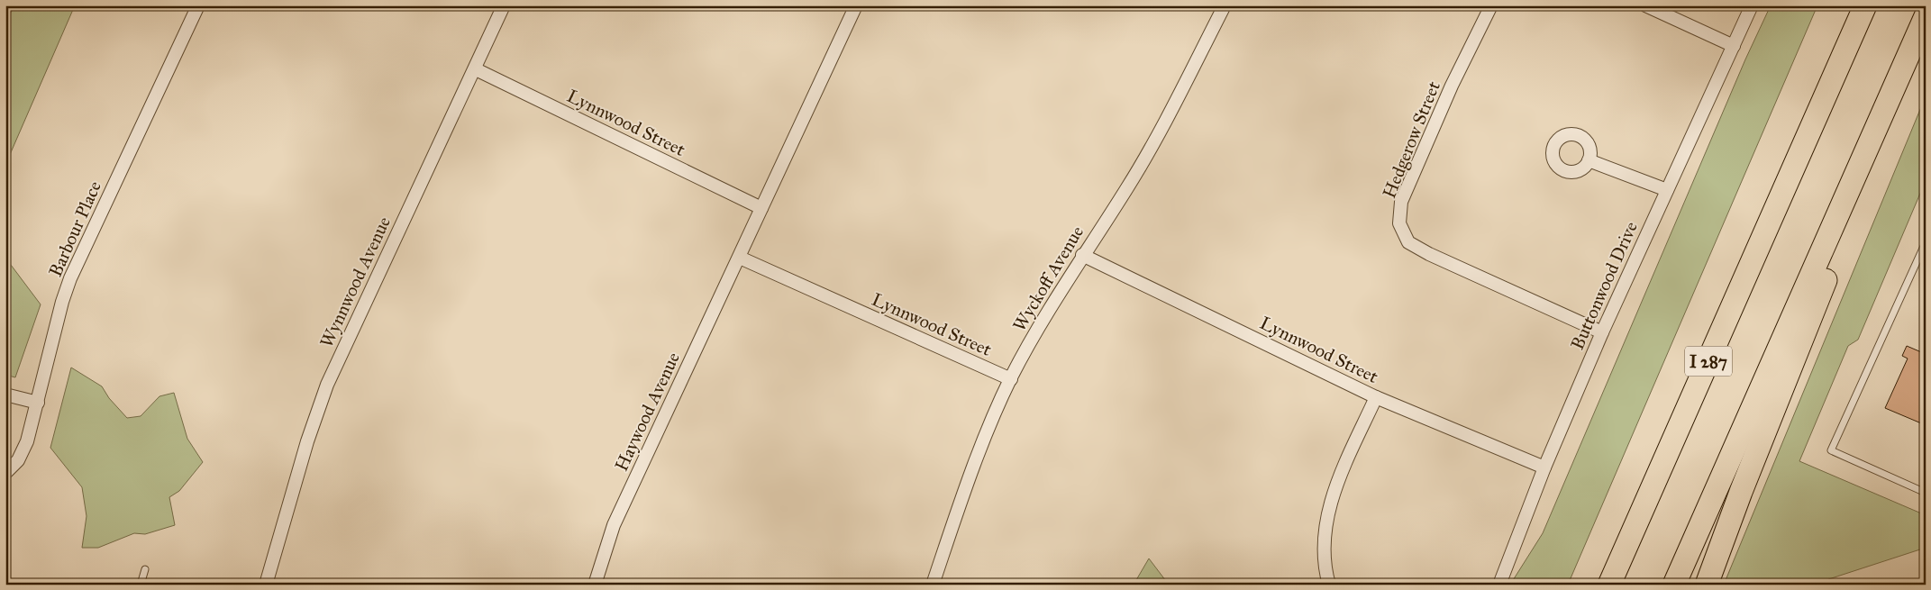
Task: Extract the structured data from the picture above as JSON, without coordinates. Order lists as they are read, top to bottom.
{
  "streets": {
    "highway": ["I 287"],
    "street": [
      "Lynnwood Street",
      "Hedgerow Street",
      "Barbour Place",
      "Wyckoff Avenue",
      "Wynnwood Avenue",
      "Buttonwood Drive",
      "Haywood Avenue"
    ]
  },
  "crossings": [
    ["Lynnwood Street", "Wyckoff Avenue"],
    ["Lynnwood Street", "Wynnwood Avenue"],
    ["Lynnwood Street", "Buttonwood Drive"],
    ["Lynnwood Street", "Haywood Avenue"],
    ["Hedgerow Street", "Buttonwood Drive"]
  ]
}
